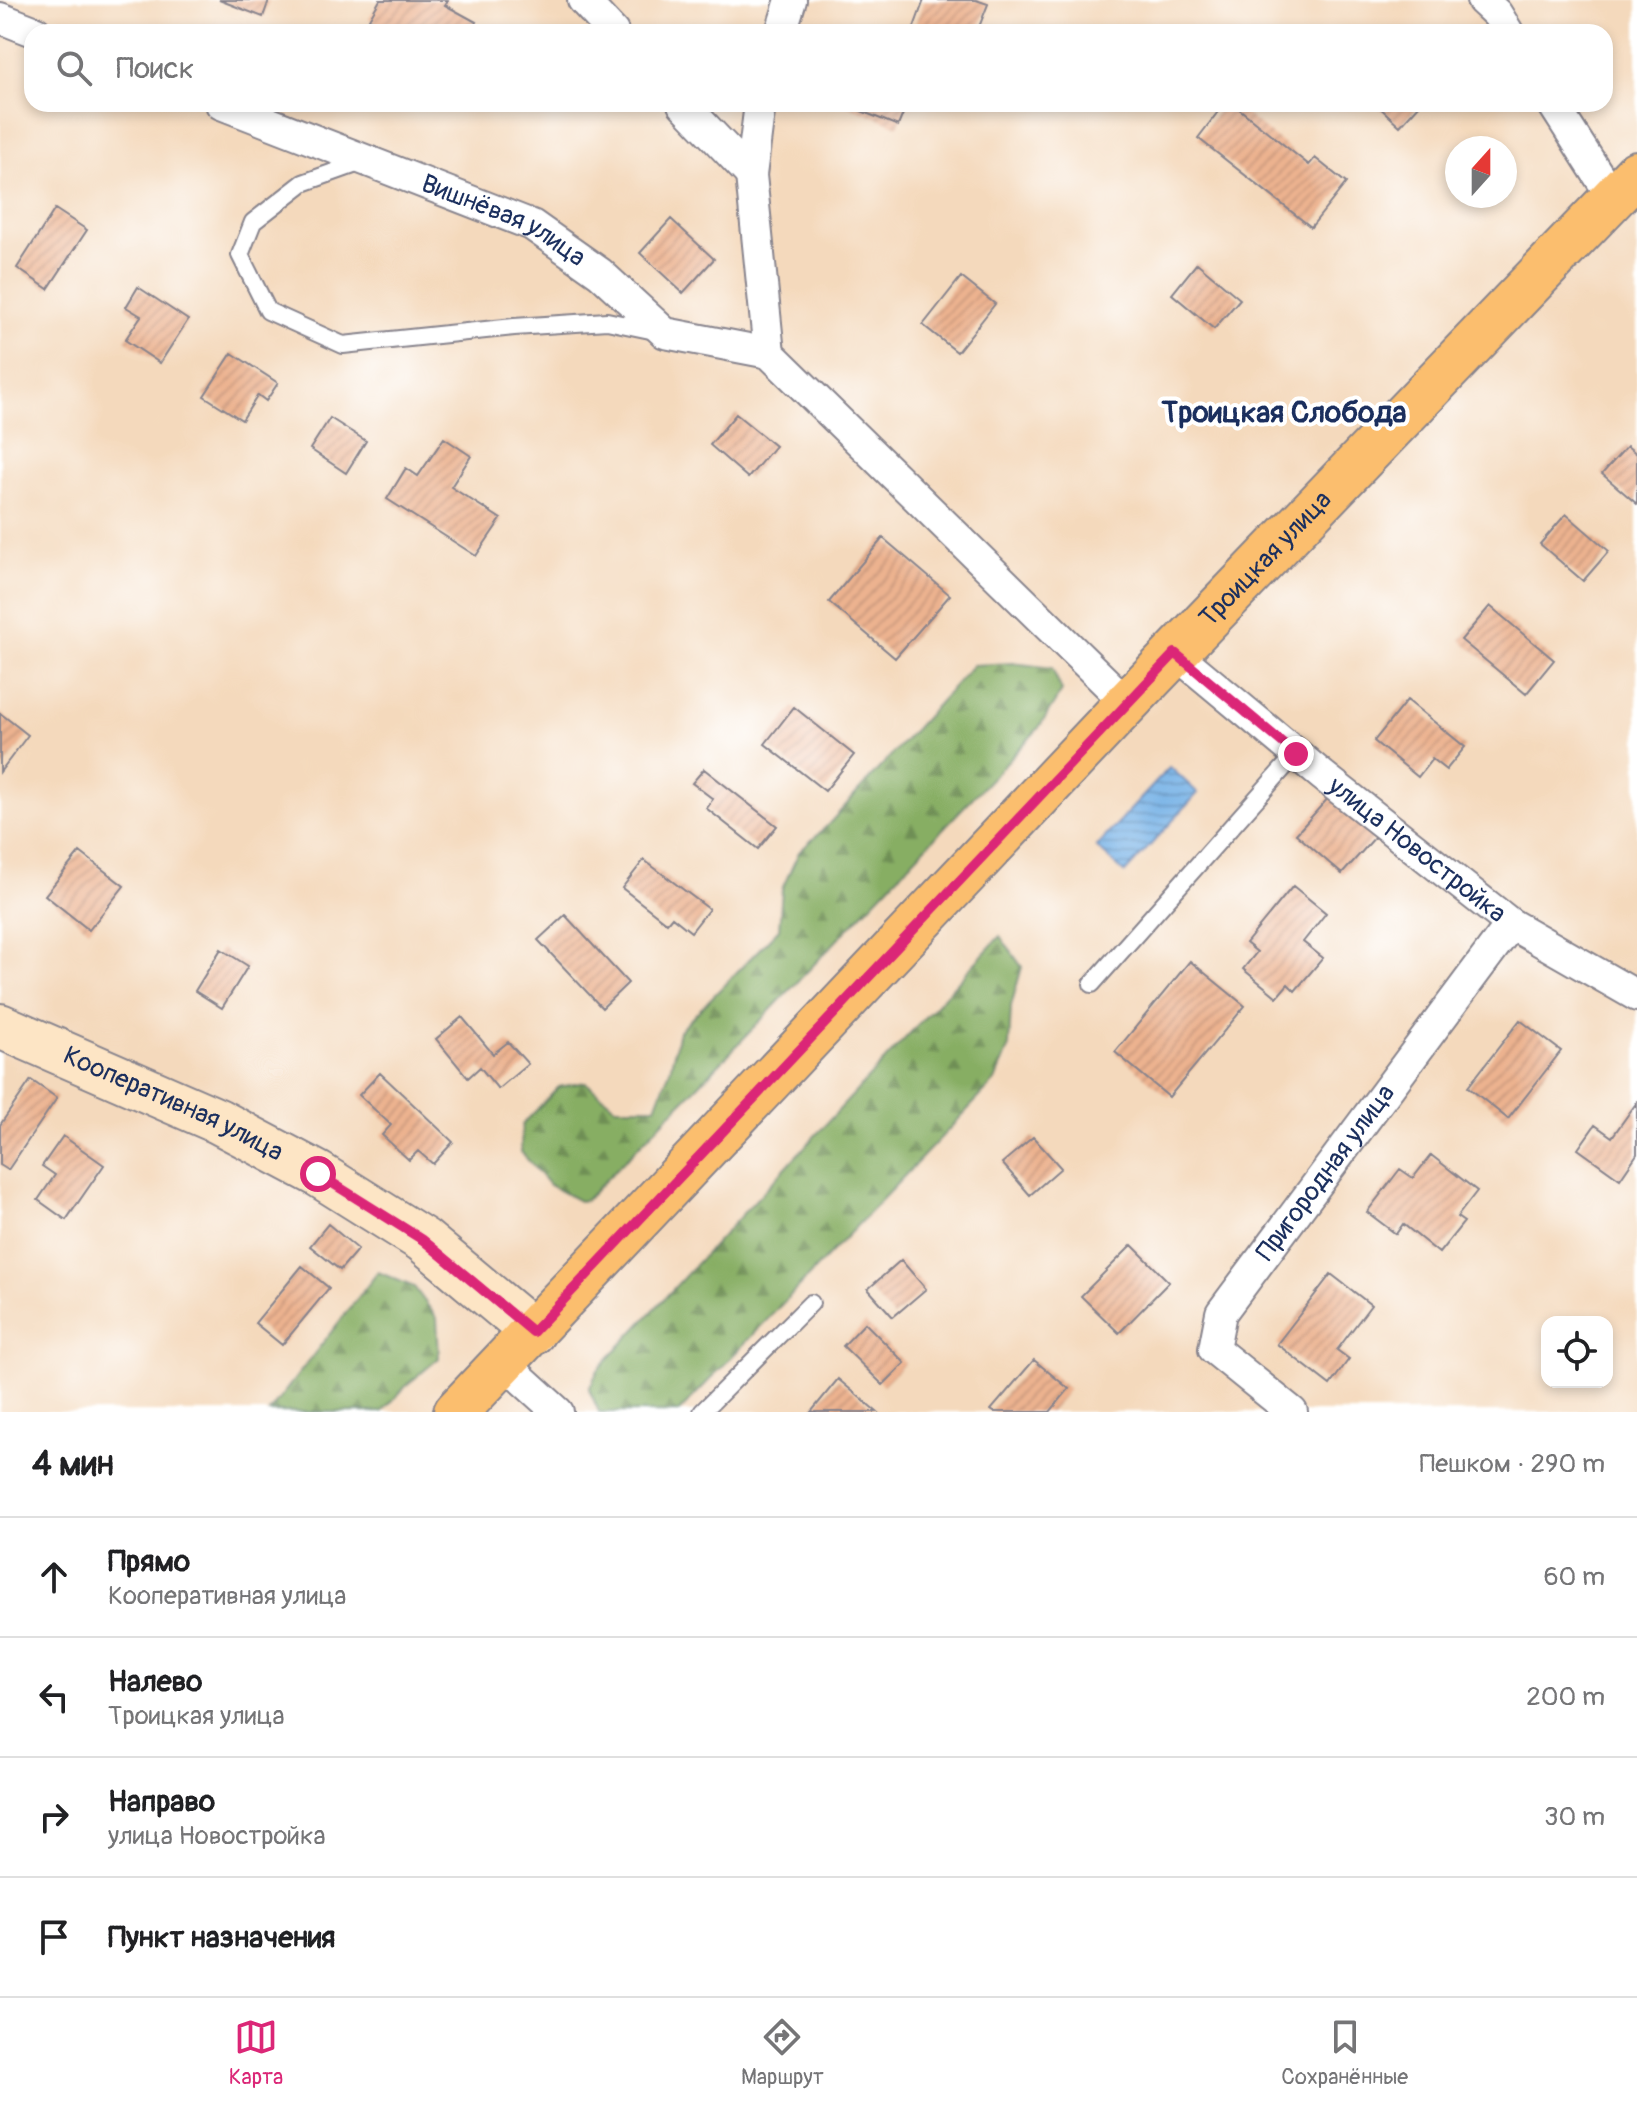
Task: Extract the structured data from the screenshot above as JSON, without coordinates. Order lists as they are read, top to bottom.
{
  "streets": {
    "main road": ["Троицкая улица"],
    "street": [
      "Вишнёвая улица",
      "улица Новостройка",
      "Кооперативная улица",
      "Пригородная улица"
    ]
  },
  "crossings": [
    ["Троицкая улица", "улица Новостройка"],
    ["Троицкая улица", "Кооперативная улица"],
    ["улица Новостройка", "Пригородная улица"]
  ],
  "districts": ["Троицкая Слобода"],
  "north": "top",
  "page": {
    "search": "Поиск",
    "heading": ["4 мин", "Пешком · 290 m"],
    "list": [
      ["Прямо", "Кооперативная улица", "60 m"],
      ["Налево", "Троицкая улица", "200 m"],
      ["Направо", "улица Новостройка", "30 m"],
      "Пункт назначения"
    ],
    "nav": ["Карта", "Маршрут", "Сохранённые"]
  }
}
